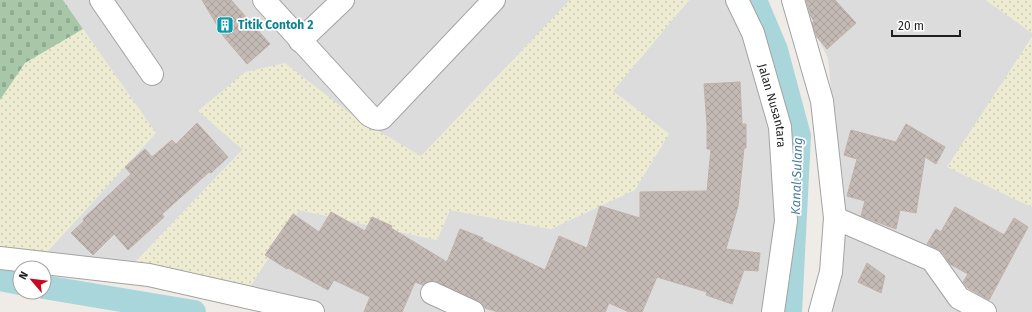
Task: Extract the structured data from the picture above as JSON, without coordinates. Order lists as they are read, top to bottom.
{
  "streets": {
    "street": ["Jalan Nusantara"]
  },
  "water": ["Kanal Sulang"],
  "places": {
    "building": ["Titik Contoh 2"]
  },
  "scale_bar": "20 m",
  "north": "top left"
}
